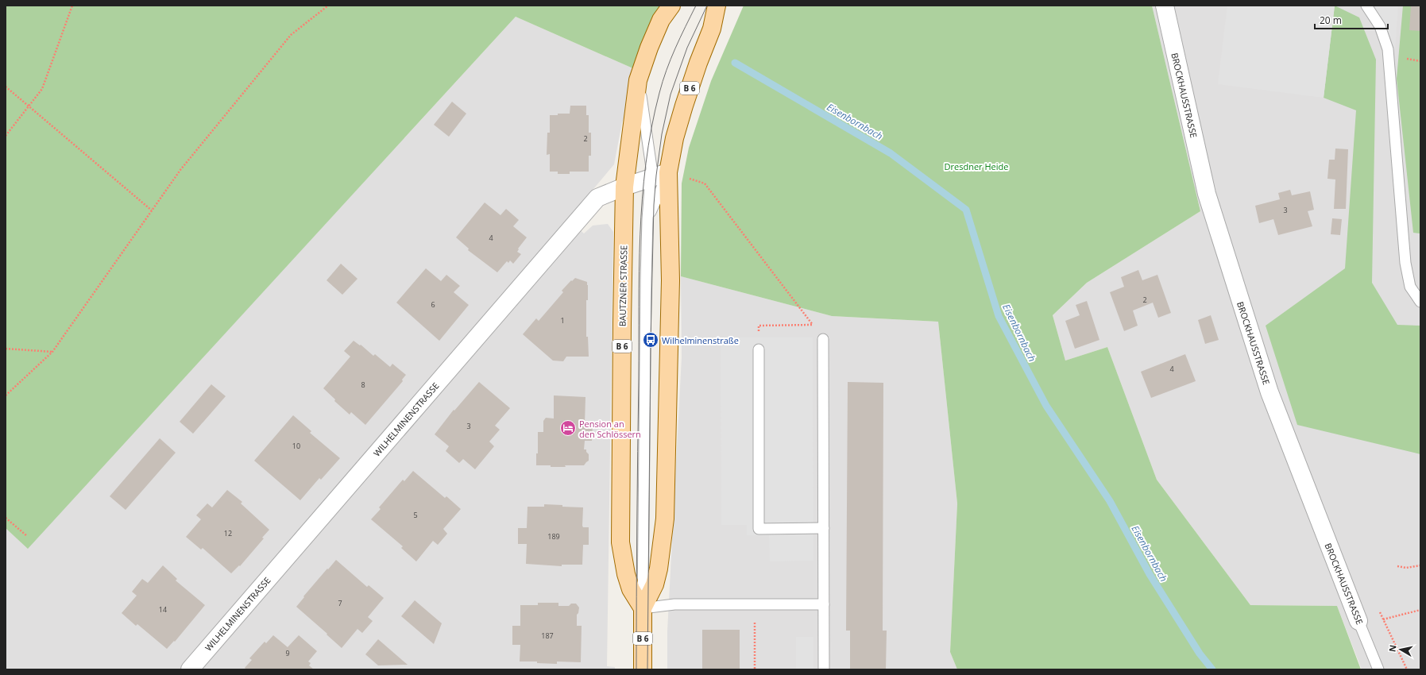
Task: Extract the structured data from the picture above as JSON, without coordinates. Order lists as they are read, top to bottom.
{
  "streets": {
    "main road": ["B 6", "BAUTZNER STRASSE"],
    "street": ["BROCKHAUSSTRASSE", "WILHELMINENSTRASSE"]
  },
  "crossings": [
    ["B 6", "BAUTZNER STRASSE"],
    ["B 6", "WILHELMINENSTRASSE"],
    ["BAUTZNER STRASSE", "WILHELMINENSTRASSE"]
  ],
  "water": ["Eisenbornbach"],
  "parks": ["Dresdner Heide"],
  "places": {
    "bus stop": ["Wilhelminenstraße"],
    "hotel": ["Pension an den Schlössern"]
  },
  "house_numbers": [
    "2",
    "3",
    "4",
    "2",
    "6",
    "1",
    "4",
    "8",
    "3",
    "10",
    "5",
    "12",
    "189",
    "7",
    "14",
    "187",
    "9"
  ],
  "scale_bar": "20 m",
  "north": "left"
}
